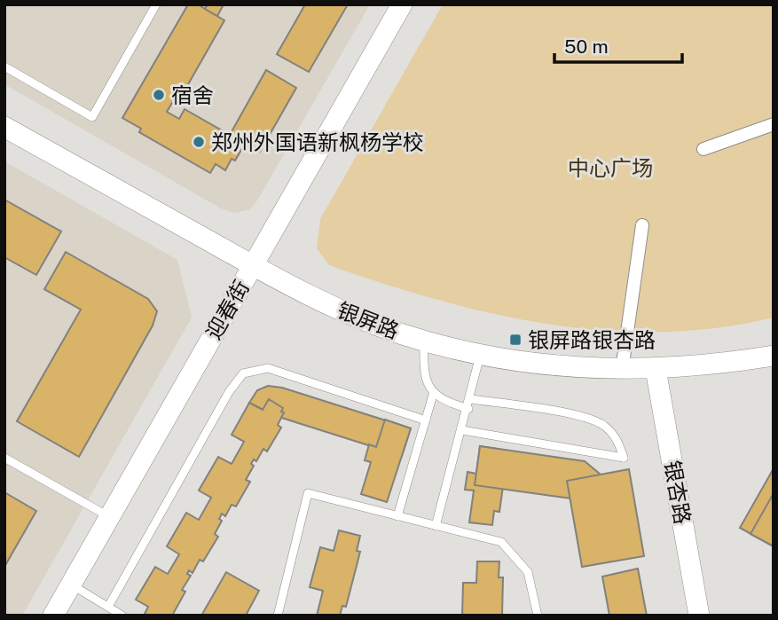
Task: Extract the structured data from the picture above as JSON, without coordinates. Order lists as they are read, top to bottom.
{
  "streets": {
    "street": ["迎春街", "银屏路", "银杏路"]
  },
  "crossings": [
    ["迎春街", "银屏路"],
    ["银屏路", "银杏路"]
  ],
  "parks": ["中心广场"],
  "places": {
    "other": ["宿舍", "郑州外国语新枫杨学校"],
    "transit": ["银屏路银杏路"]
  },
  "scale_bar": "50 m"
}
